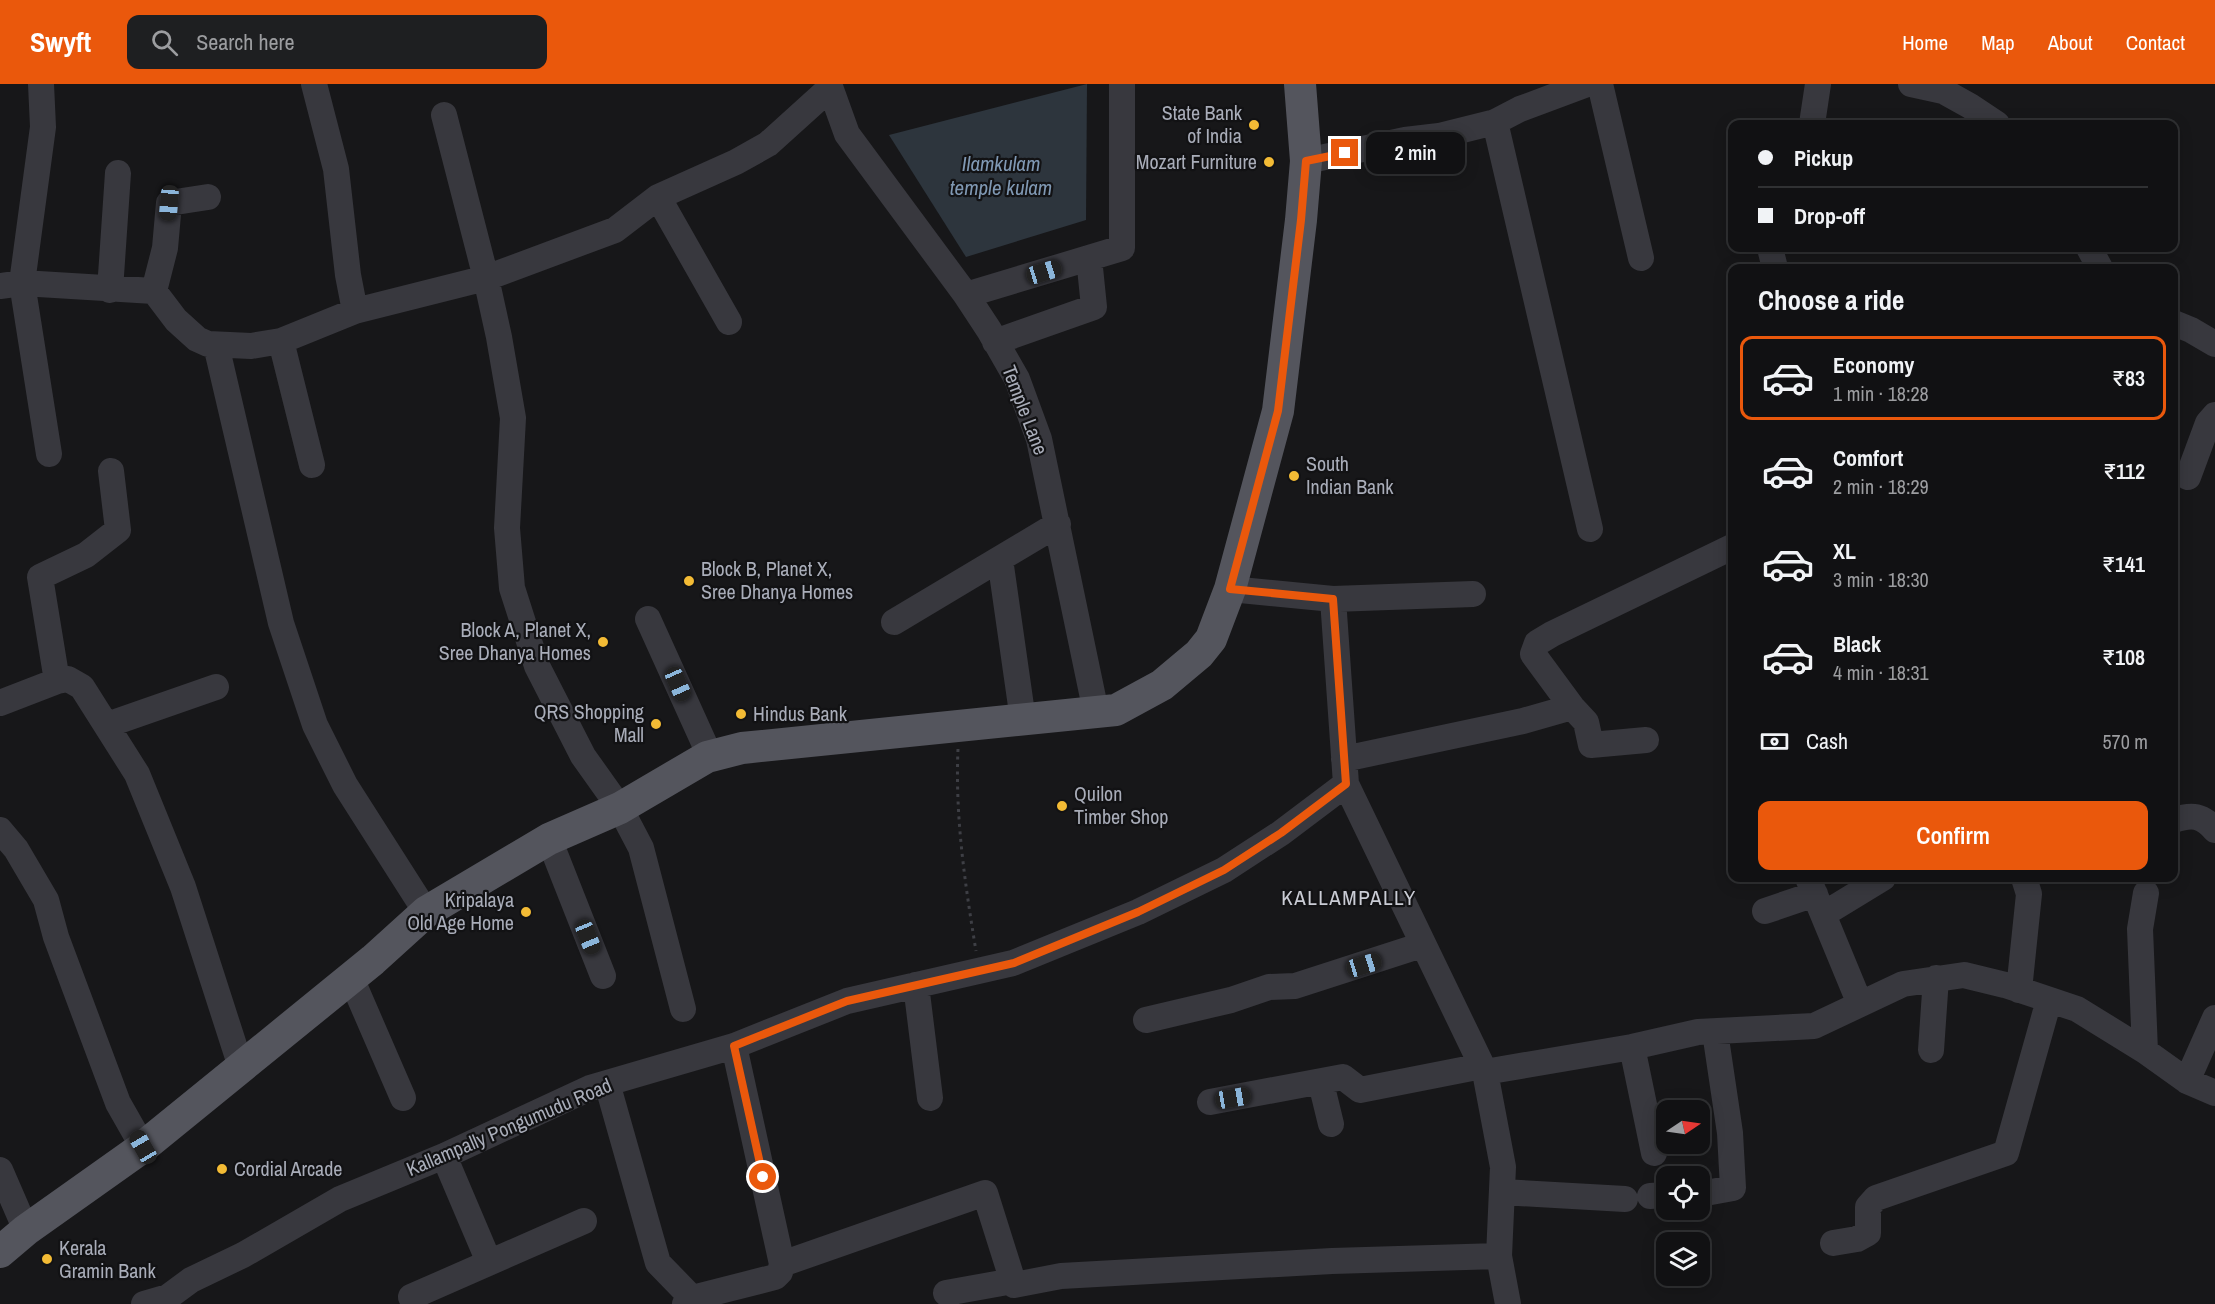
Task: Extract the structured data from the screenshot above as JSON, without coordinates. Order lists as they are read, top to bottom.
{
  "streets": {
    "street": ["Temple Lane", "Kallampally Pongumudu Road"]
  },
  "districts": ["KALLAMPALLY"],
  "water": ["Ilamkulam temple kulam"],
  "places": [
    "State Bank of India",
    "Mozart Furniture",
    "South Indian Bank",
    "Block B, Planet X, Sree Dhanya Homes",
    "Block A, Planet X, Sree Dhanya Homes",
    "Hindus Bank",
    "QRS Shopping Mall",
    "Quilon Timber Shop",
    "Kripalaya Old Age Home",
    "Cordial Arcade",
    "Kerala Gramin Bank"
  ],
  "north": "right",
  "page": {
    "header": "Swyft",
    "search": "Search here",
    "nav": [
      "Home",
      "Map",
      "About",
      "Contact"
    ],
    "banner": ["Pickup", "Drop-off"],
    "bubble": "2 min",
    "heading": "Choose a ride",
    "list": [
      {
        "name": "Economy",
        "note": "1 min · 18:28",
        "value": "₹83"
      },
      {
        "name": "Comfort",
        "note": "2 min · 18:29",
        "value": "₹112"
      },
      {
        "name": "XL",
        "note": "3 min · 18:30",
        "value": "₹141"
      },
      {
        "name": "Black",
        "note": "4 min · 18:31",
        "value": "₹108"
      }
    ],
    "pay": ["Cash", "570 m"],
    "buttons": "Confirm"
  }
}
